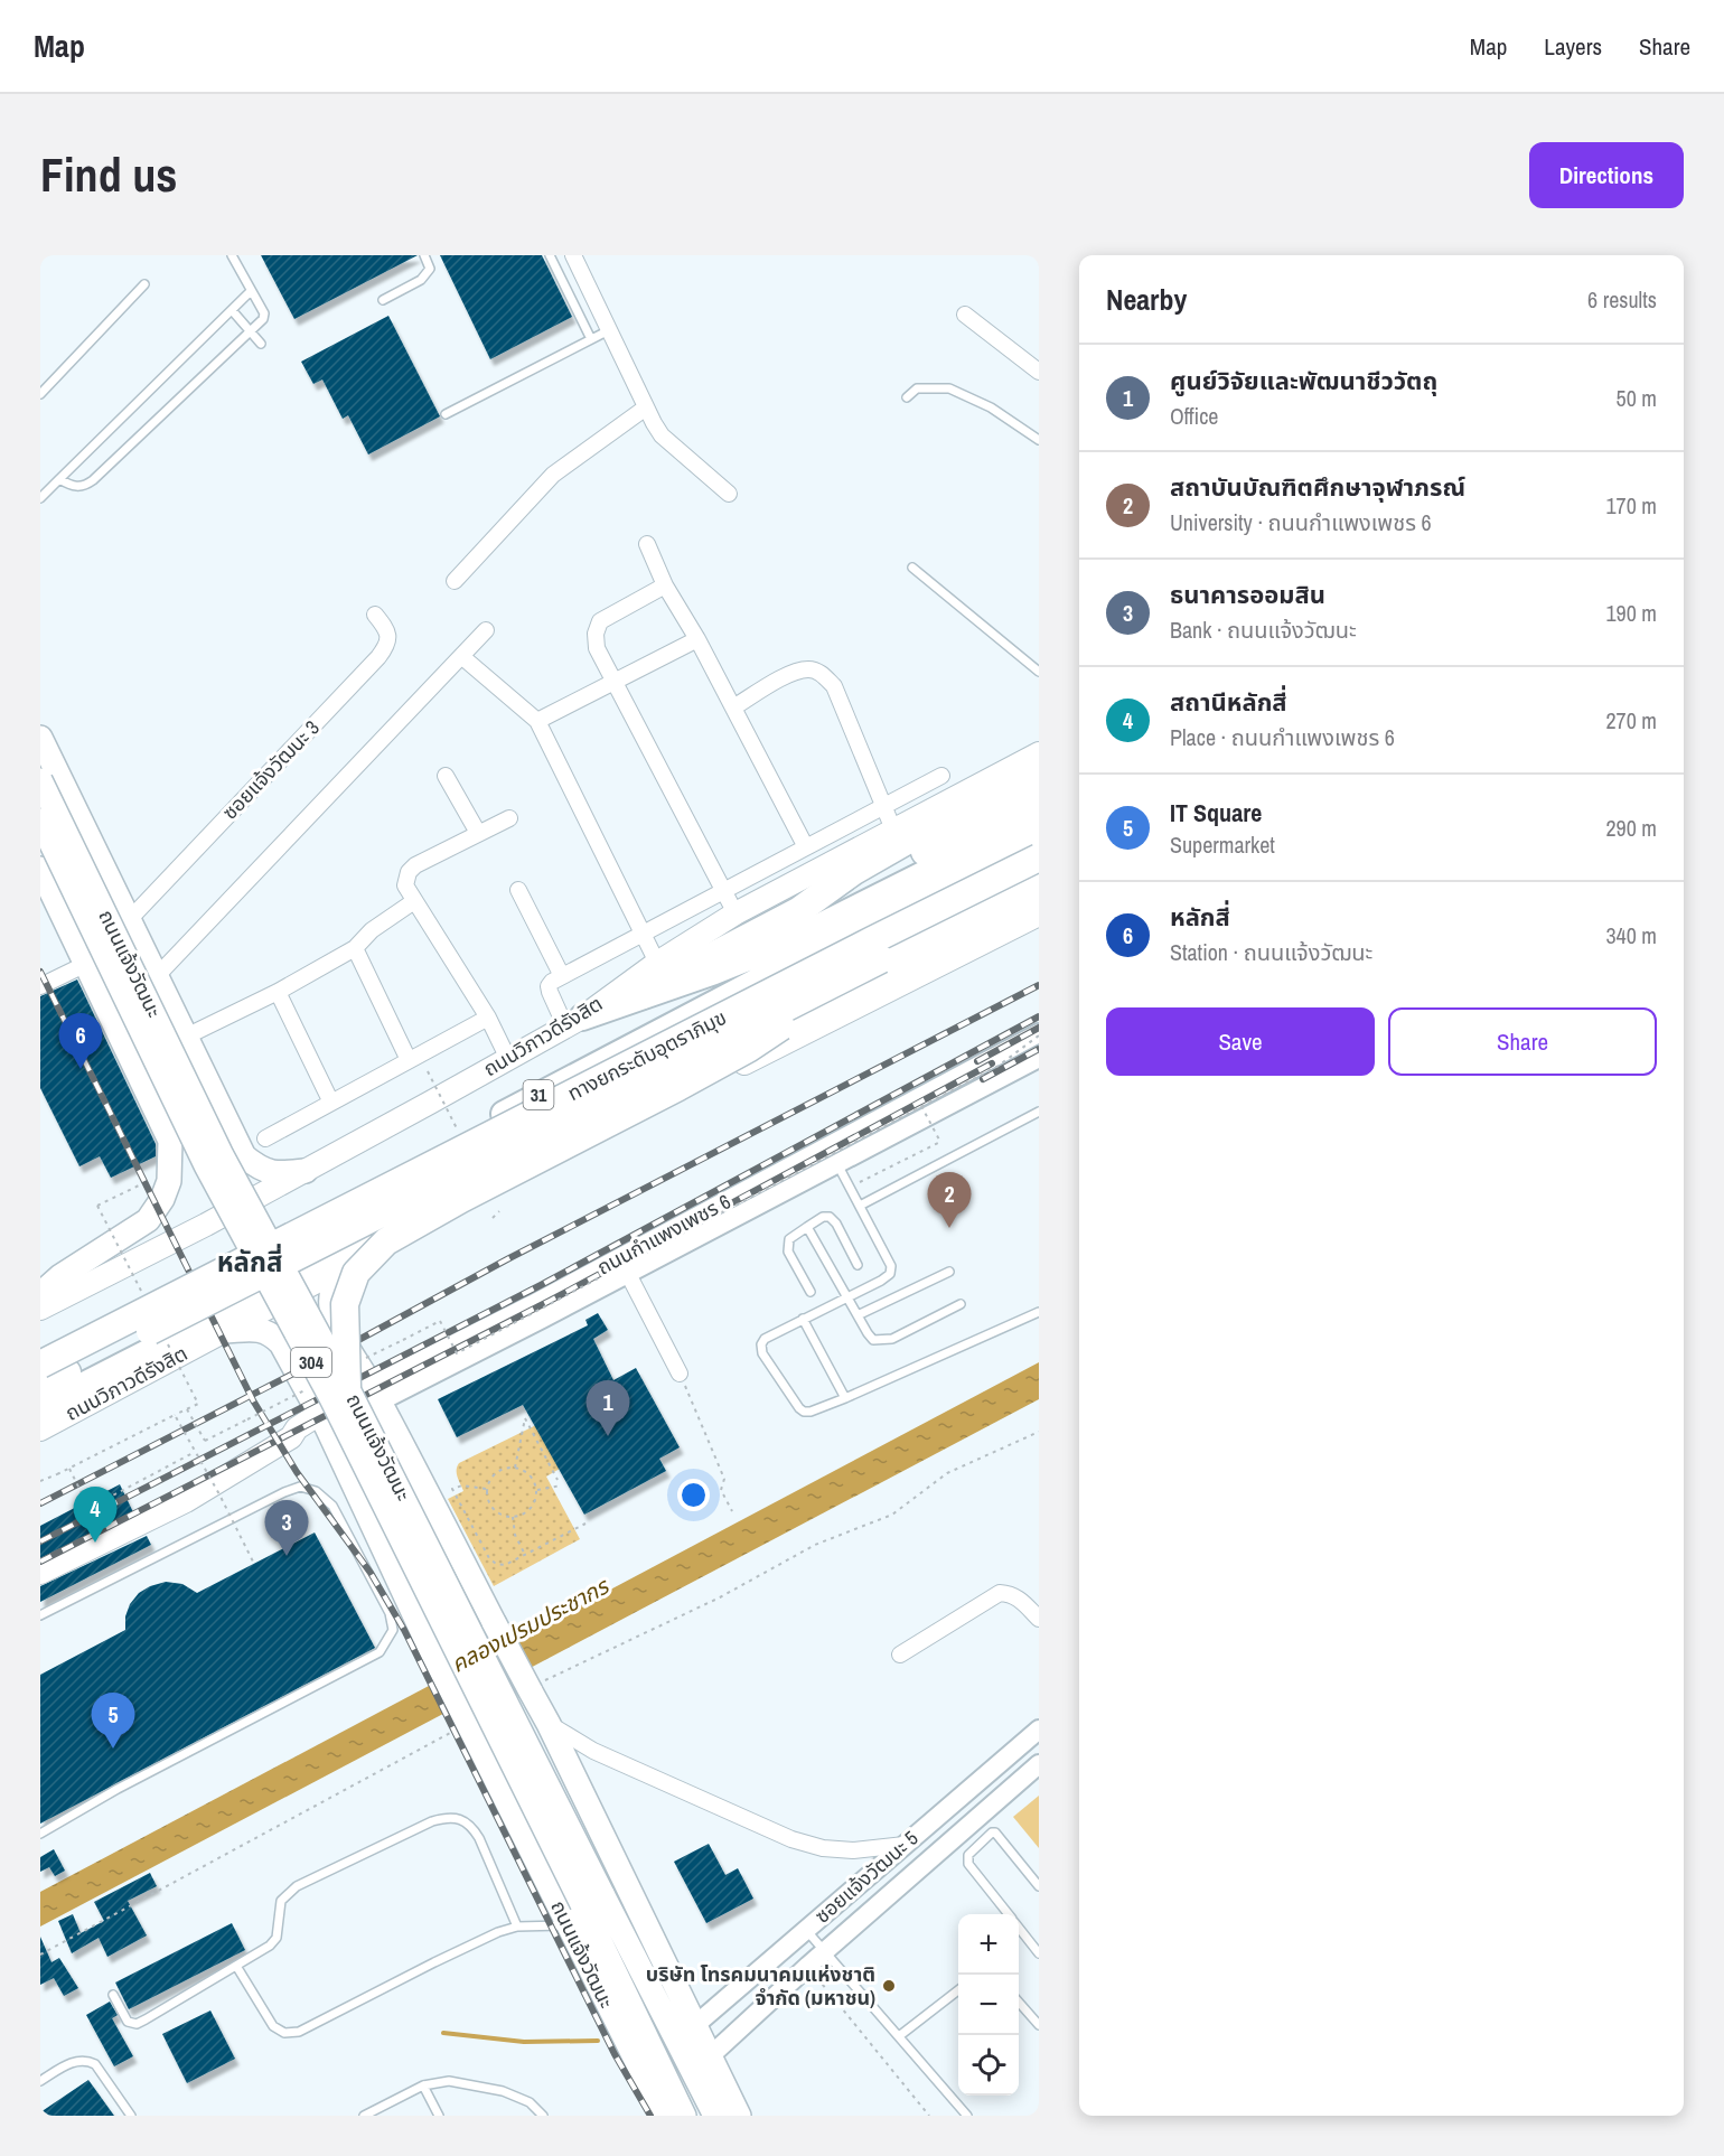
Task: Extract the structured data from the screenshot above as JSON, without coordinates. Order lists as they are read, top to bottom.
{
  "streets": {
    "highway": ["ถนนวิภาวดีรังสิต", "ทางยกระดับอุตราภิมุข", "31"],
    "main road": ["ถนนแจ้งวัฒนะ", "ถนนกำแพงเพชร 6", "304"],
    "street": ["ซอยแจ้งวัฒนะ 3", "ซอยแจ้งวัฒนะ 5"]
  },
  "crossings": [
    ["ซอยแจ้งวัฒนะ 3", "ถนนแจ้งวัฒนะ"],
    ["ถนนแจ้งวัฒนะ", "ถนนวิภาวดีรังสิต"],
    ["ถนนแจ้งวัฒนะ", "ถนนกำแพงเพชร 6"],
    ["ถนนแจ้งวัฒนะ", "ซอยแจ้งวัฒนะ 5"]
  ],
  "districts": ["หลักสี่"],
  "water": ["คลองเปรมประชากร"],
  "places": ["บริษัท โทรคมนาคมแห่งชาติ จำกัด (มหาชน)"],
  "page": {
    "header": "Map",
    "nav": ["Map", "Layers", "Share"],
    "buttons": [
      "Directions",
      ["Save", "Share"]
    ],
    "title": "Find us",
    "heading": ["Nearby", "6 results"],
    "list": [
      {
        "mark": "1",
        "name": "ศูนย์วิจัยและพัฒนาชีววัตถุ",
        "note": "Office",
        "value": "50 m"
      },
      {
        "mark": "2",
        "name": "สถาบันบัณฑิตศึกษาจุฬาภรณ์",
        "note": "University · ถนนกำแพงเพชร 6",
        "value": "170 m"
      },
      {
        "mark": "3",
        "name": "ธนาคารออมสิน",
        "note": "Bank · ถนนแจ้งวัฒนะ",
        "value": "190 m"
      },
      {
        "mark": "4",
        "name": "สถานีหลักสี่",
        "note": "Place · ถนนกำแพงเพชร 6",
        "value": "270 m"
      },
      {
        "mark": "5",
        "name": "IT Square",
        "note": "Supermarket",
        "value": "290 m"
      },
      {
        "mark": "6",
        "name": "หลักสี่",
        "note": "Station · ถนนแจ้งวัฒนะ",
        "value": "340 m"
      }
    ],
    "pins": [
      "6",
      "2",
      "1",
      "4",
      "3",
      "5"
    ],
    "map_buttons": ["+", "−"]
  }
}
